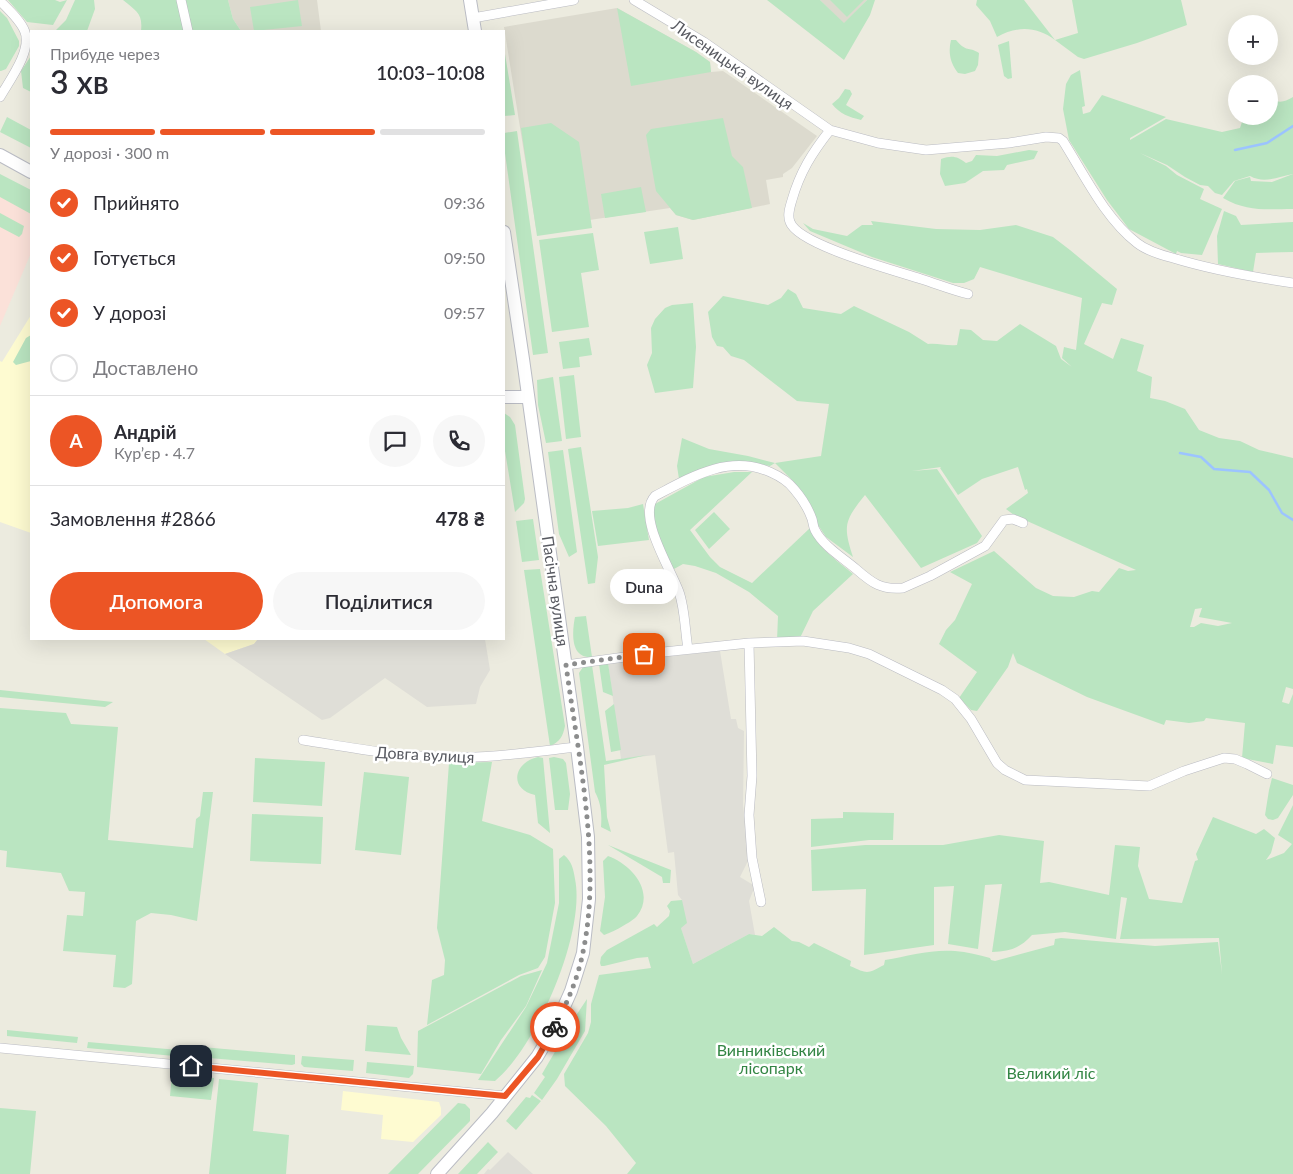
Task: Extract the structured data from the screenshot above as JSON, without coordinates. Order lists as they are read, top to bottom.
{
  "streets": {
    "main road": ["Пасічна вулиця"],
    "street": ["Лисеницька вулиця", "Довга вулиця"]
  },
  "crossings": [
    ["Пасічна вулиця", "Довга вулиця"]
  ],
  "parks": ["Винниківський лісопарк", "Великий ліс"],
  "places": ["Duna"],
  "page": {
    "map_buttons": ["+", "−"],
    "heading": ["3 хв", "Прибуде через", "10:03–10:08"],
    "panel": [
      "Андрій",
      "Кур’єр · 4.7",
      "Замовлення #2866",
      "478 ₴"
    ],
    "bar": "У дорозі · 300 m",
    "list": [
      ["Прийнято", "09:36"],
      ["Готується", "09:50"],
      ["У дорозі", "09:57"],
      "Доставлено"
    ],
    "round": "А",
    "buttons": ["Допомога", "Поділитися"],
    "bubble": "Duna"
  }
}
